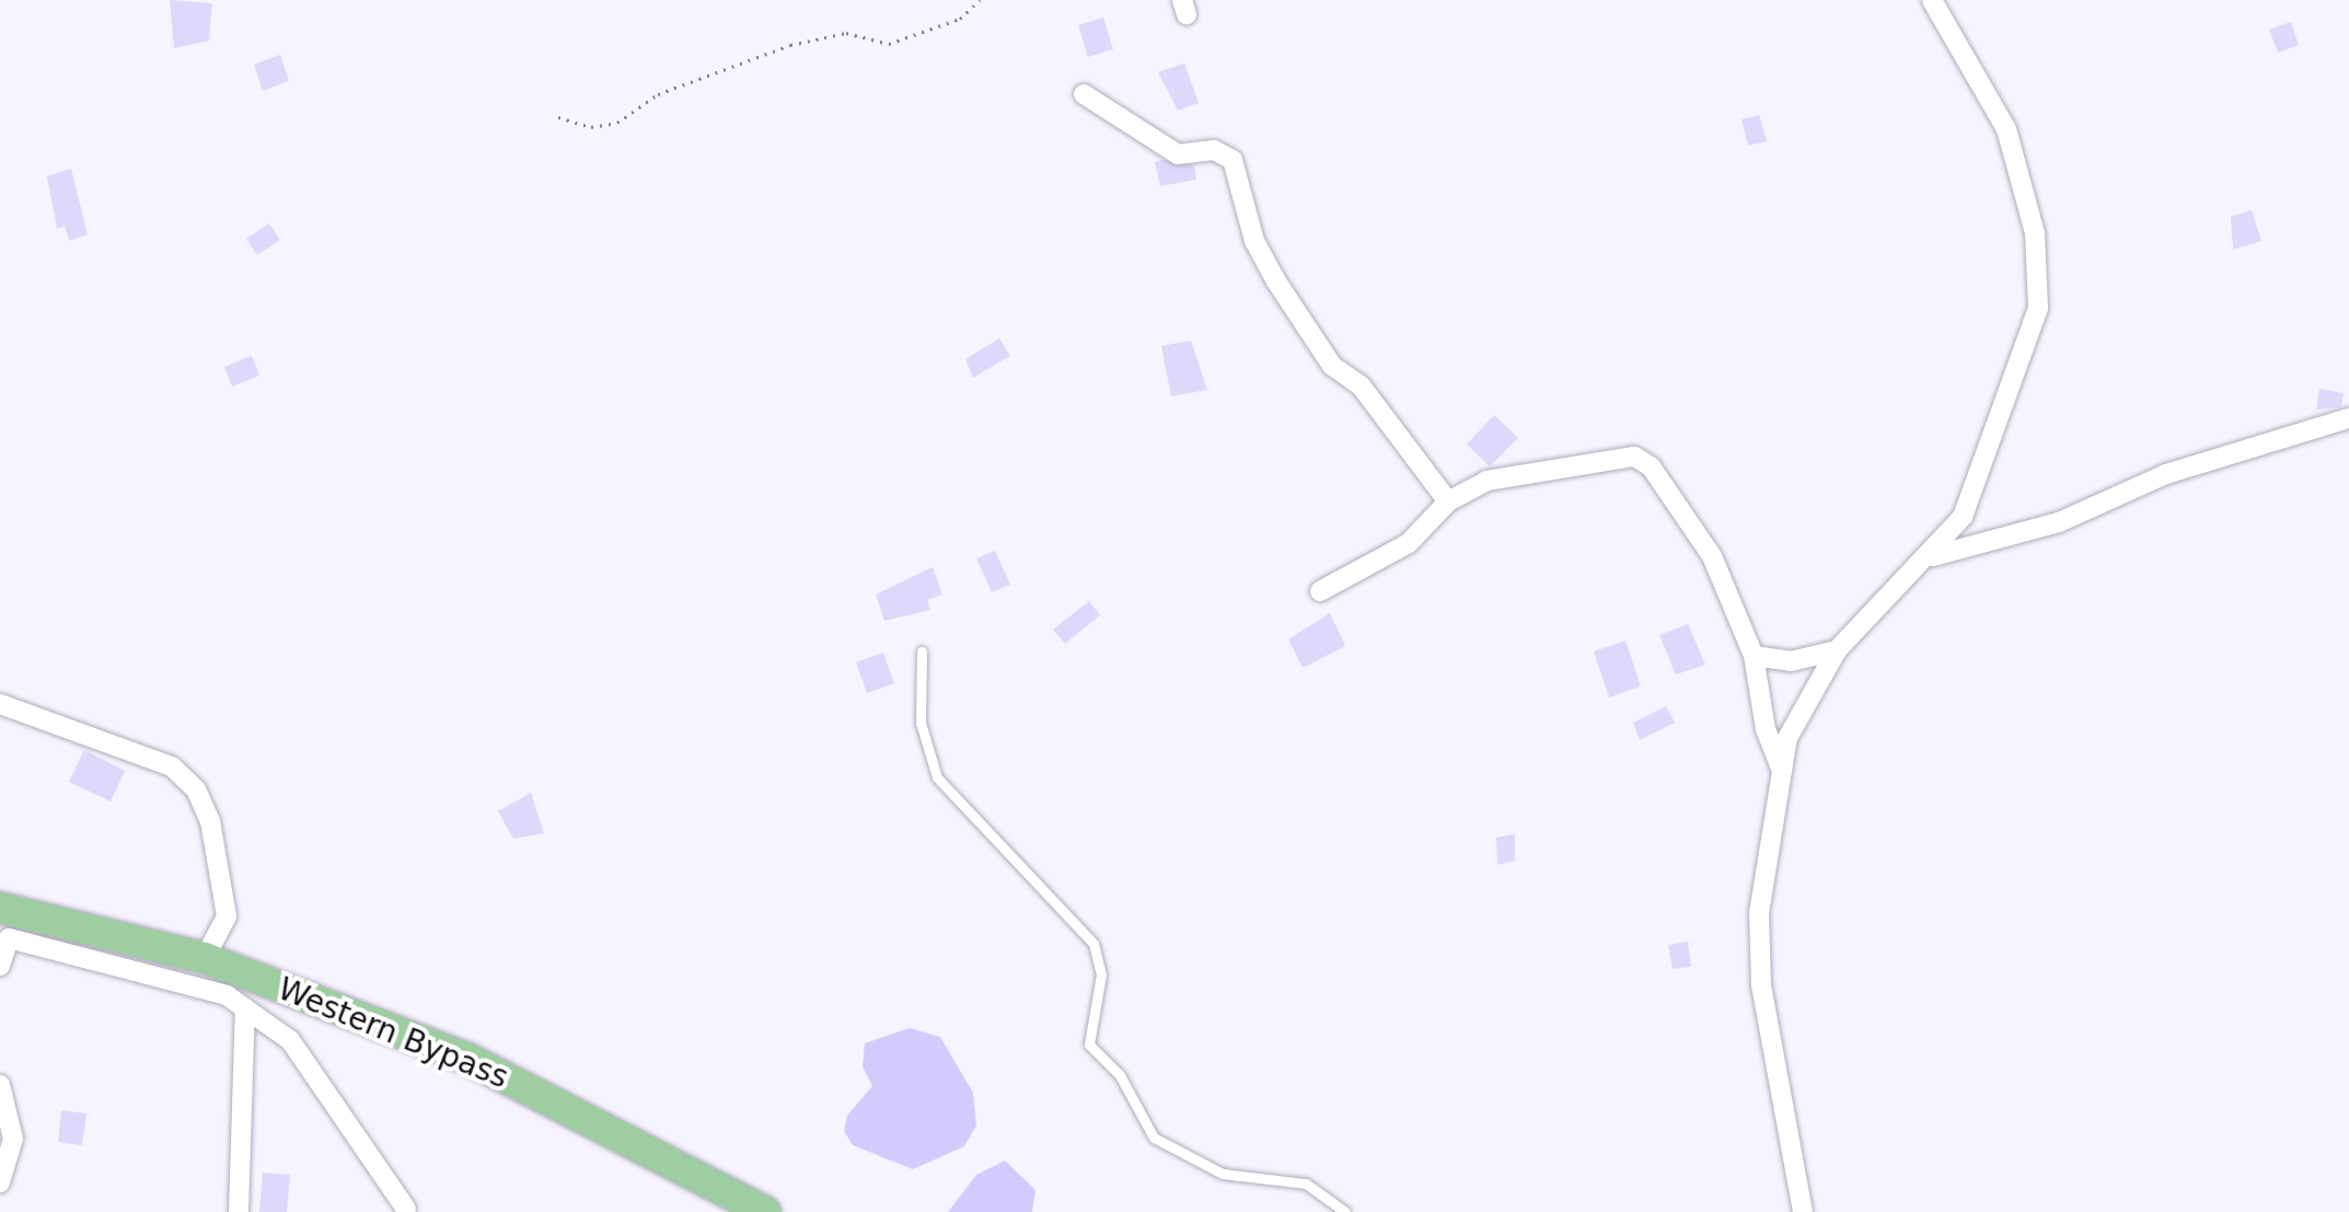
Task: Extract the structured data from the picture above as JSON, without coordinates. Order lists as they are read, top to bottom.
{
  "streets": {
    "main road": ["Western Bypass"]
  }
}
